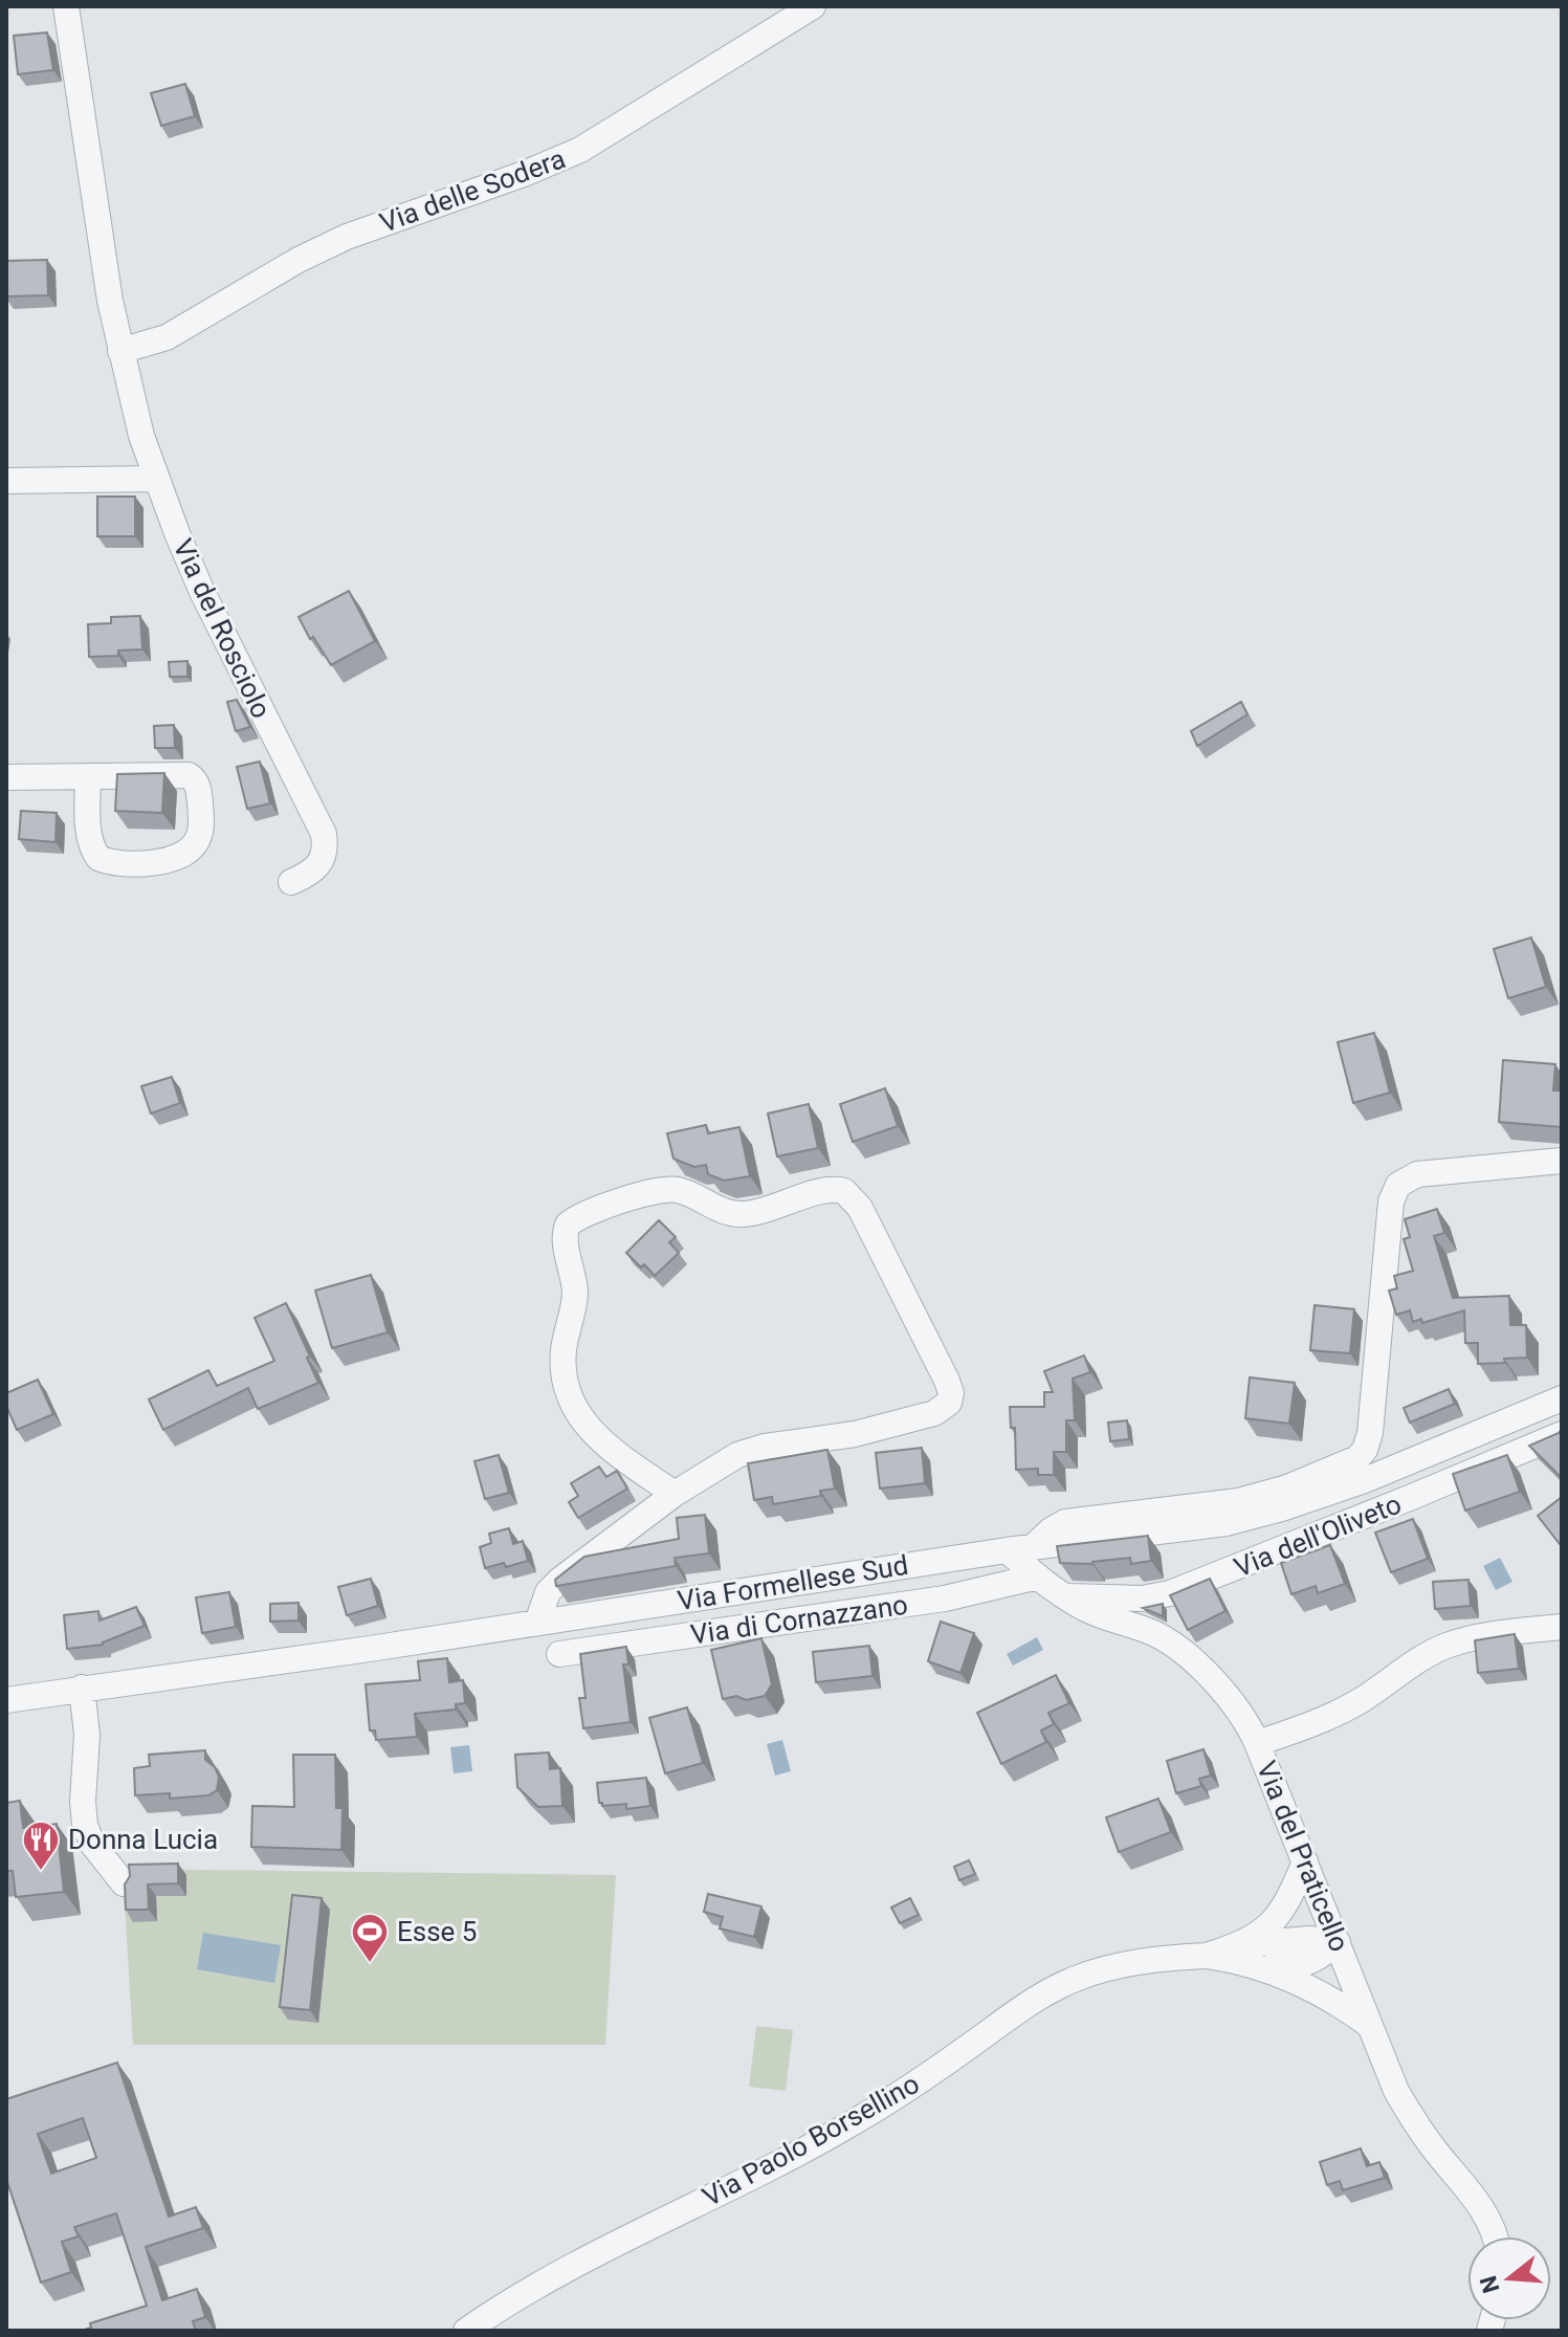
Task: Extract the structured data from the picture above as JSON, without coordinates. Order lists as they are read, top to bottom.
{
  "streets": {
    "street": [
      "Via delle Sodera",
      "Via del Rosciolo",
      "Via dell'Oliveto",
      "Via Formellese Sud",
      "Via di Cornazzano",
      "Via del Praticello",
      "Via Paolo Borsellino"
    ]
  },
  "crossings": [
    ["Via delle Sodera", "Via del Rosciolo"],
    ["Via dell'Oliveto", "Via del Praticello"],
    ["Via Formellese Sud", "Via del Praticello"],
    ["Via di Cornazzano", "Via del Praticello"]
  ],
  "places": {
    "restaurant": ["Donna Lucia"],
    "sports": ["Esse 5"]
  },
  "north": "left"
}
